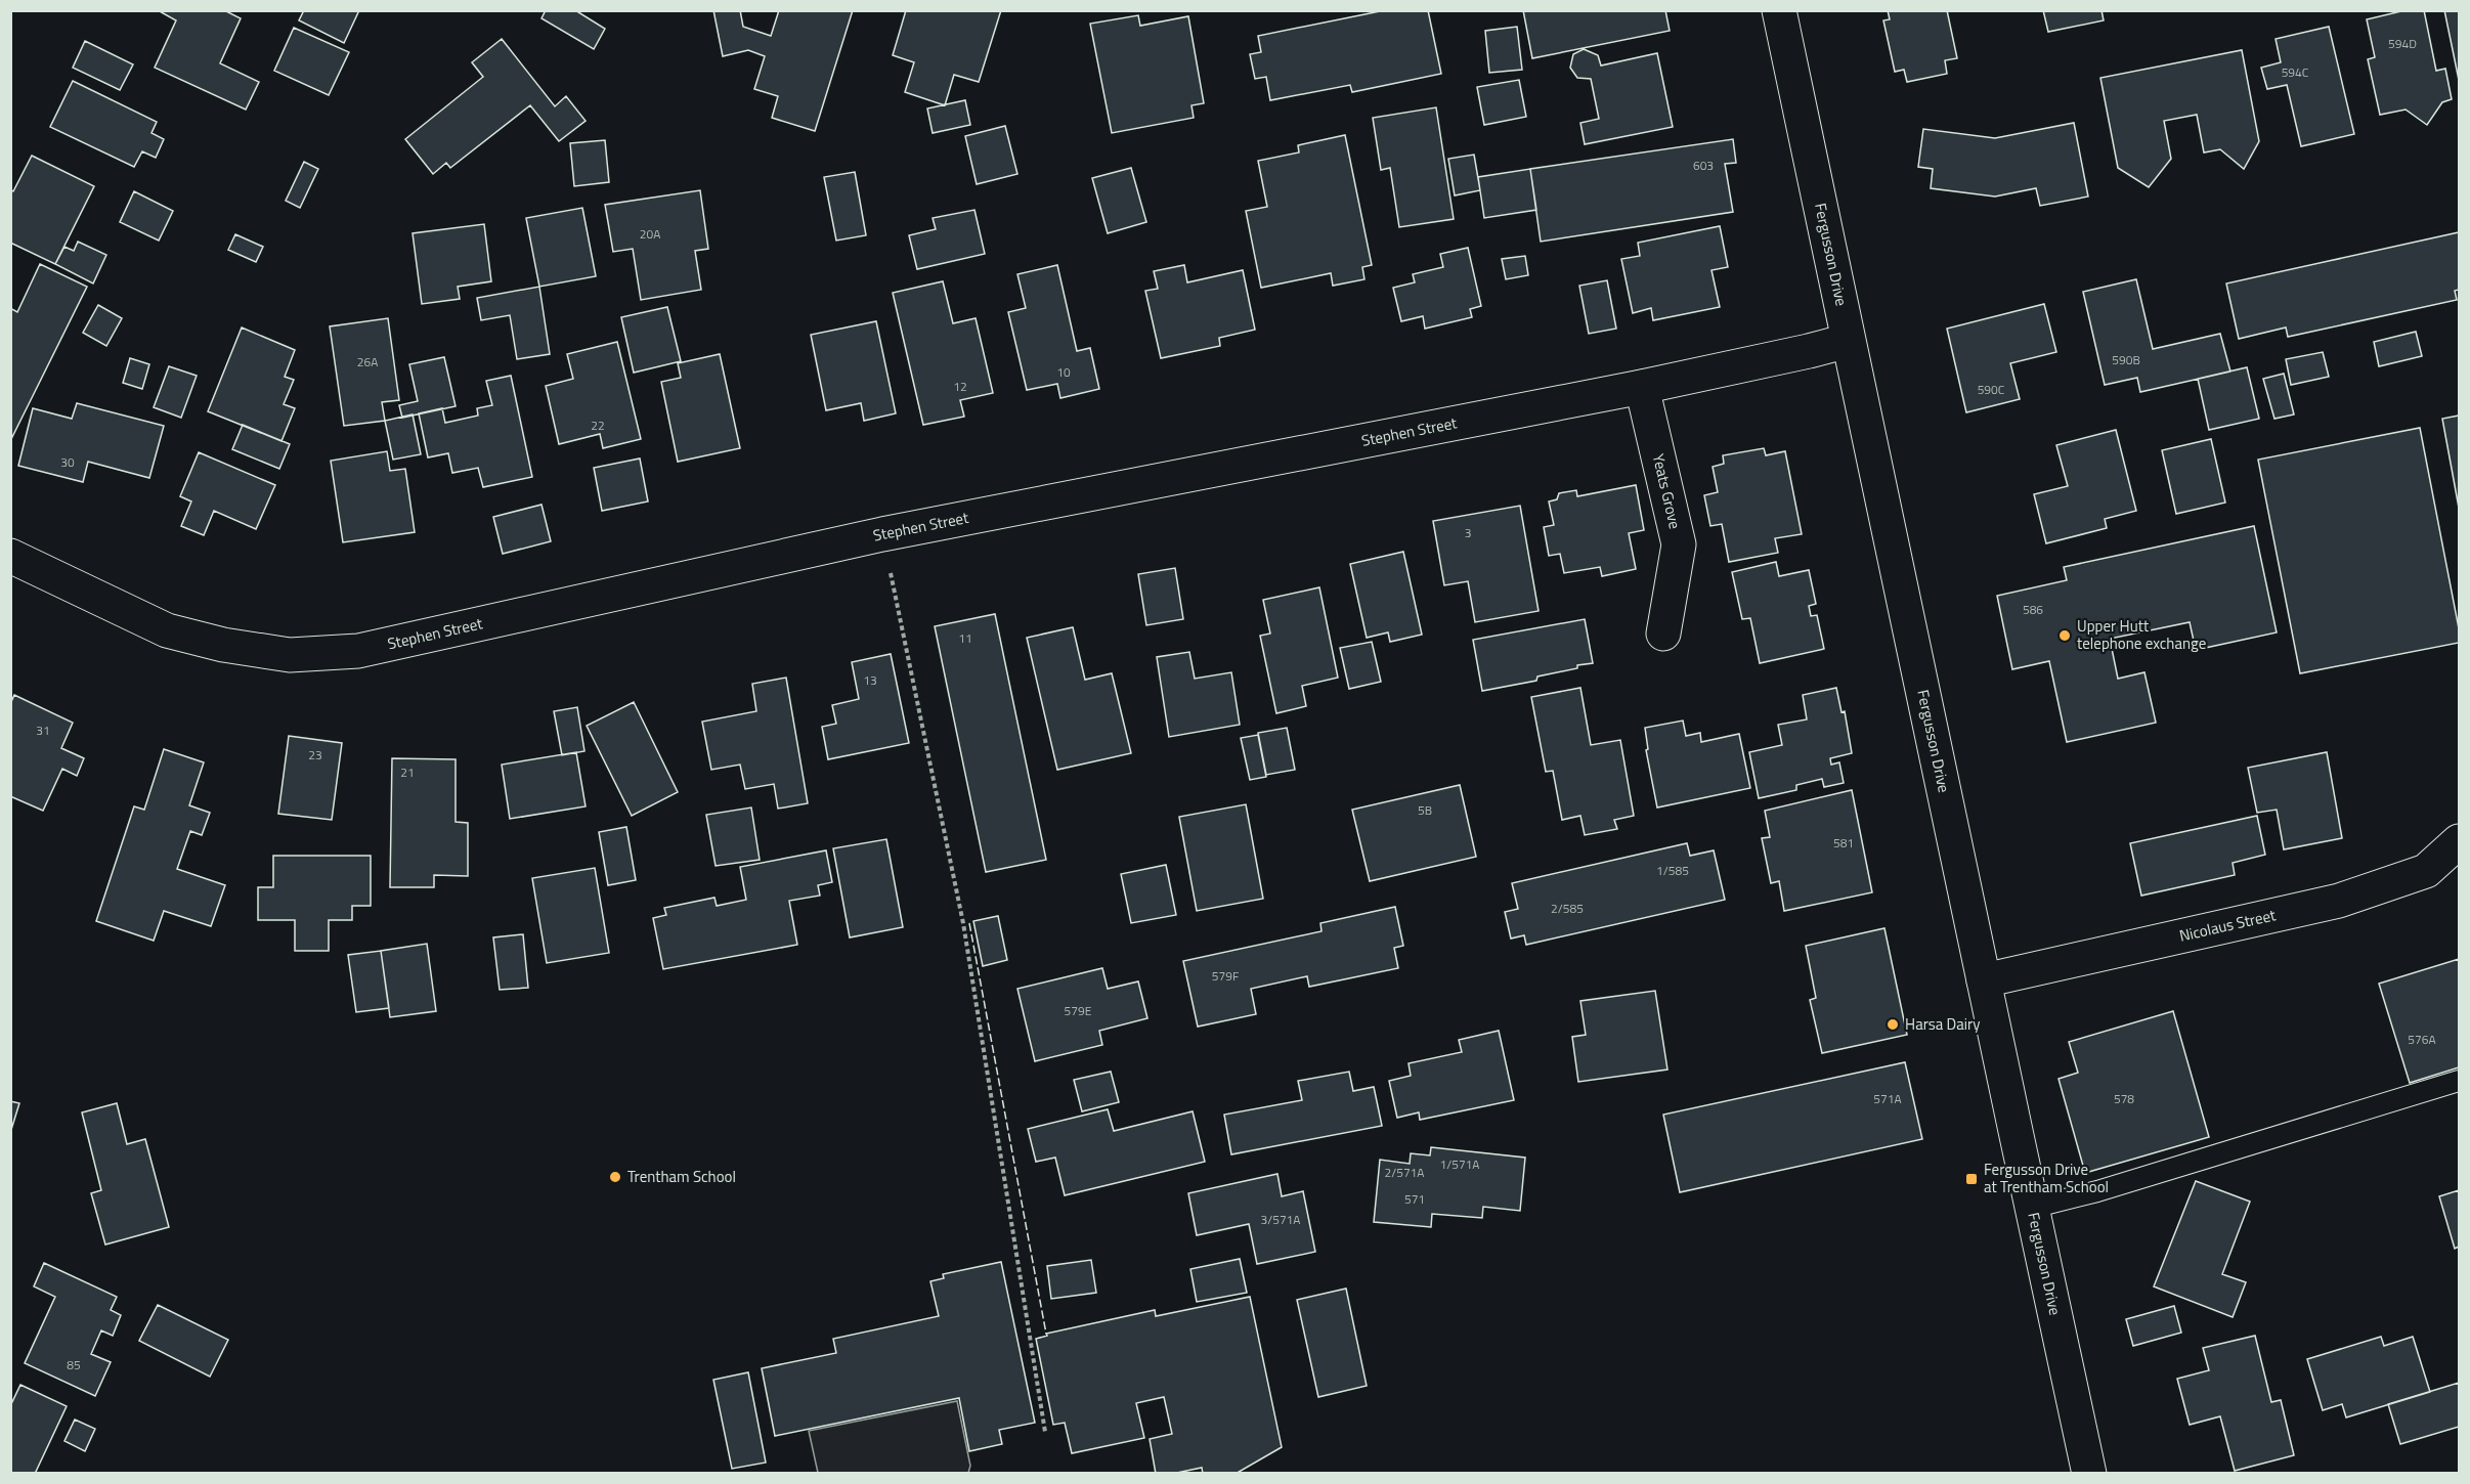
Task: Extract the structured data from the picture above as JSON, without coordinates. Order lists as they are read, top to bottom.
{
  "streets": {
    "street": [
      "Fergusson Drive",
      "Stephen Street",
      "Yeats Grove",
      "Nicolaus Street"
    ]
  },
  "crossings": [
    ["Fergusson Drive", "Stephen Street"],
    ["Fergusson Drive", "Nicolaus Street"],
    ["Stephen Street", "Yeats Grove"]
  ],
  "places": {
    "other": ["Upper Hutt telephone exchange", "Harsa Dairy", "Trentham School"],
    "transit": ["Fergusson Drive at Trentham School"]
  },
  "house_numbers": [
    "594D",
    "594C",
    "603",
    "20A",
    "590B",
    "26A",
    "10",
    "12",
    "590C",
    "22",
    "30",
    "3",
    "586",
    "11",
    "13",
    "31",
    "23",
    "21",
    "5B",
    "581",
    "1/585",
    "2/585",
    "579F",
    "579E",
    "576A",
    "571A",
    "578",
    "1/571A",
    "2/571A",
    "571",
    "3/571A",
    "85"
  ]
}
